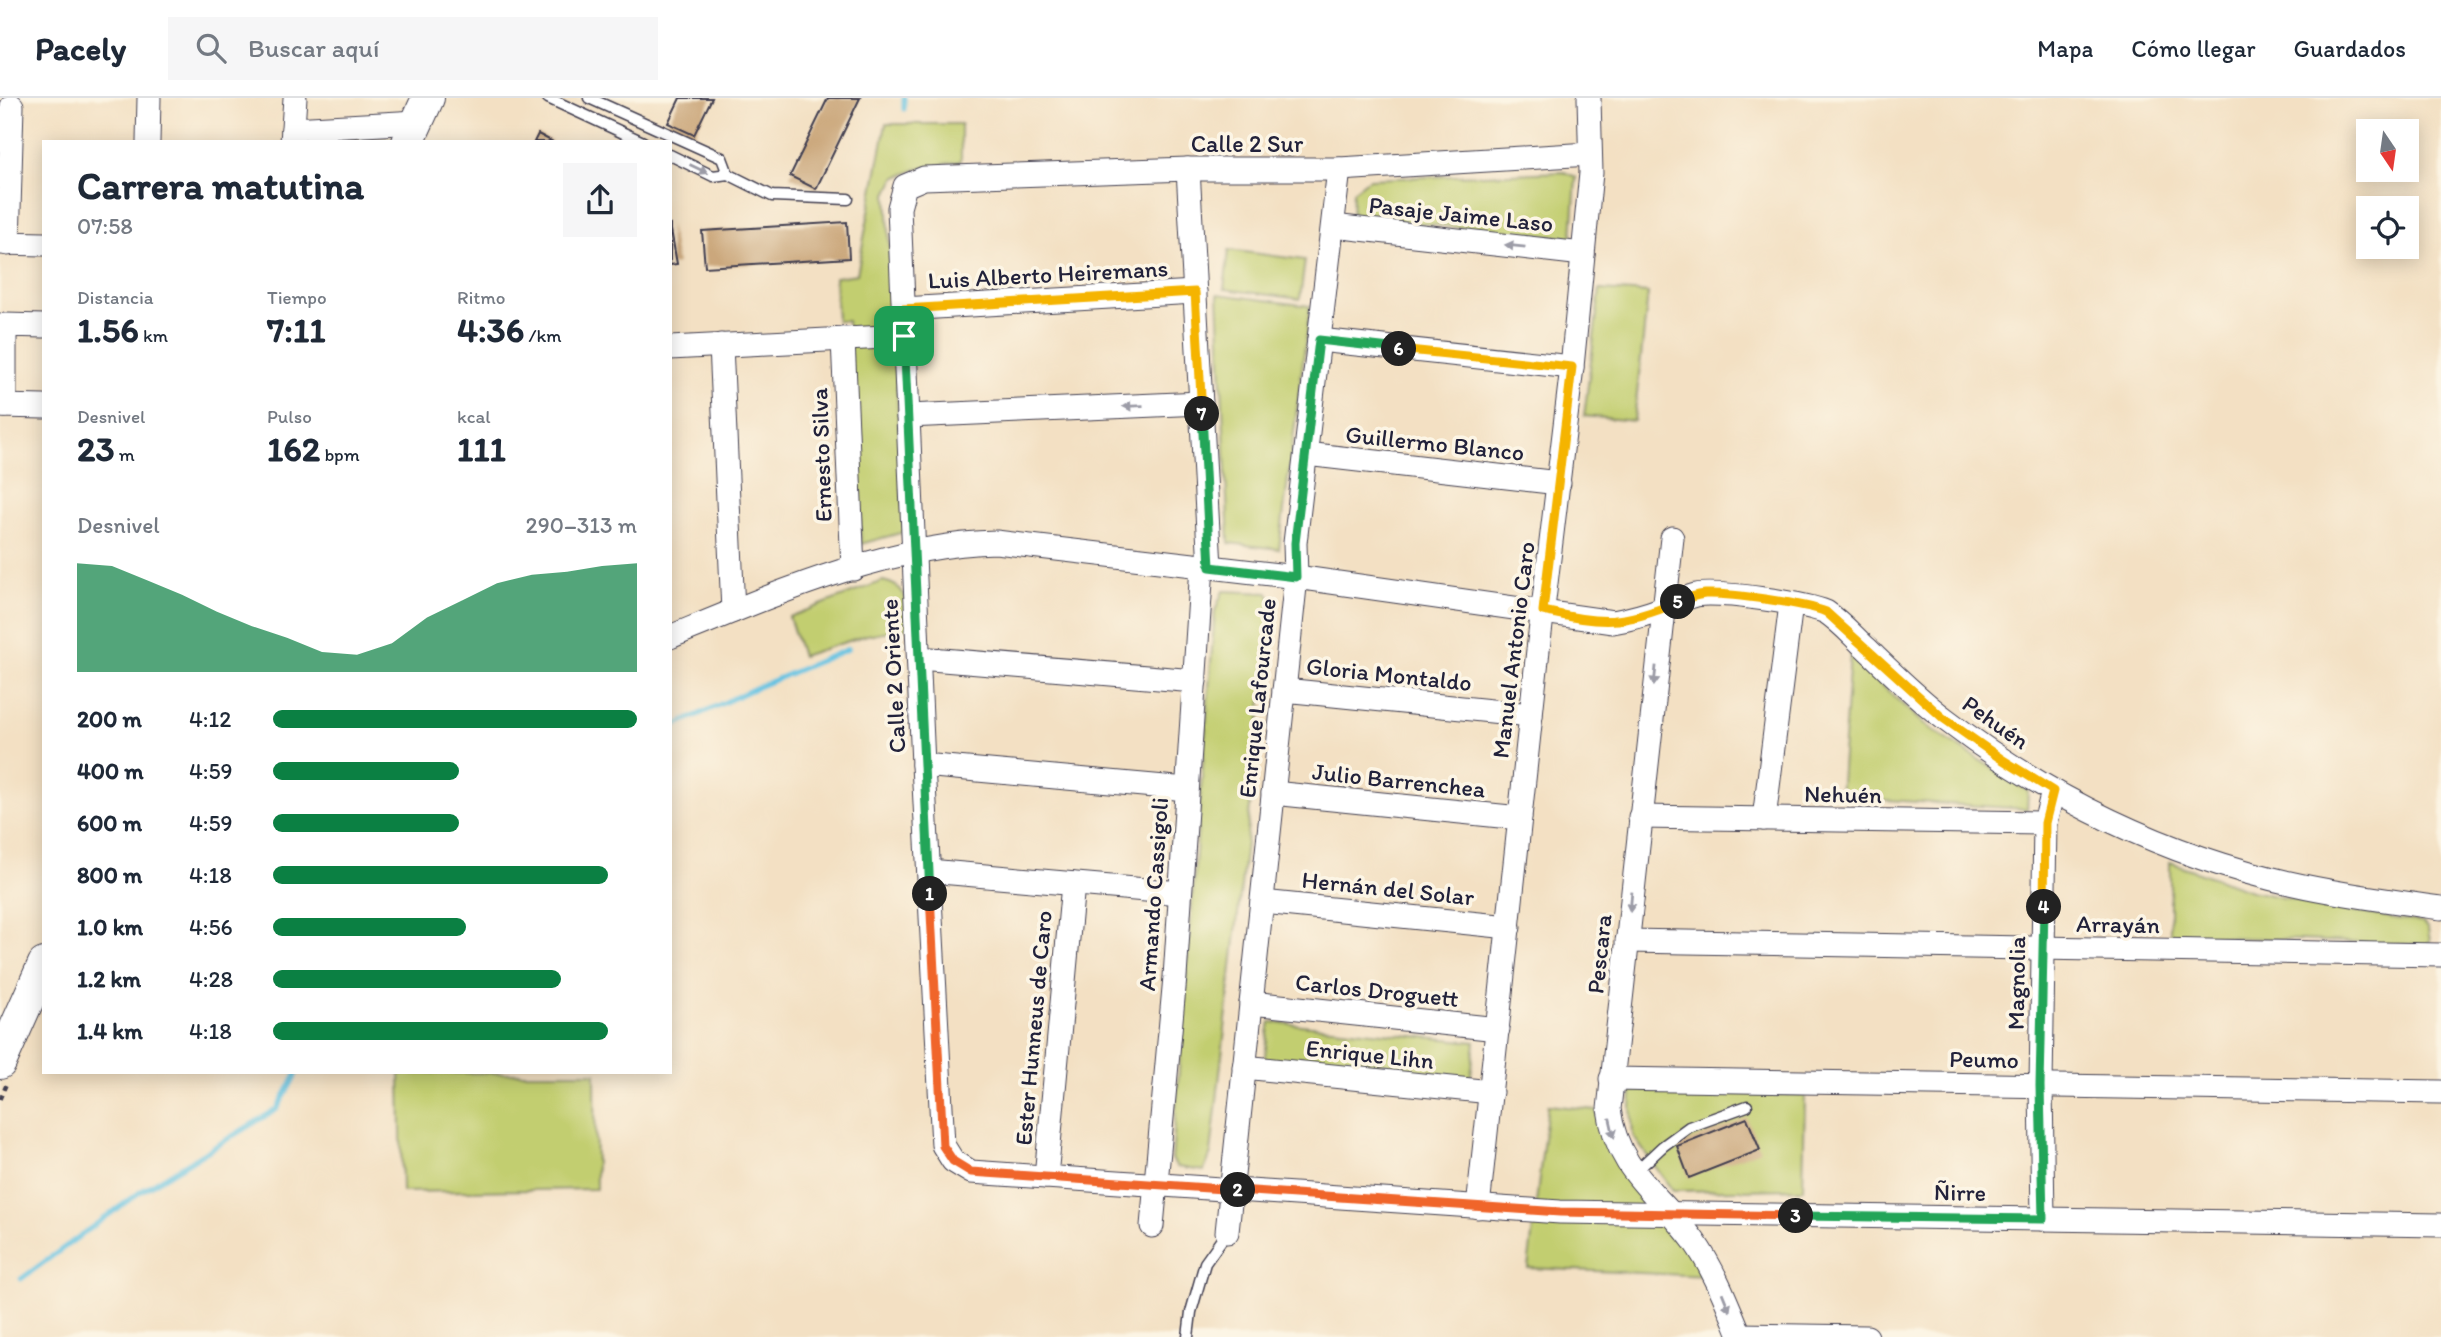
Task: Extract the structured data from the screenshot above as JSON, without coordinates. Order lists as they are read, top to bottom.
{
  "streets": {
    "street": [
      "Calle 2 Sur",
      "Pasaje Jaime Laso",
      "Luis Alberto Heiremans",
      "Guillermo Blanco",
      "Ernesto Silva",
      "Manuel Antonio Caro",
      "Gloria Montaldo",
      "Calle 2 Oriente",
      "Enrique Lafourcade",
      "Pehuén",
      "Julio Barrenchea",
      "Nehuén",
      "Hernán del Solar",
      "Armando Cassigoli",
      "Arrayán",
      "Pescara",
      "Magnolia",
      "Carlos Droguett",
      "Ester Hunneus de Caro",
      "Enrique Lihn",
      "Peumo",
      "Ñirre"
    ]
  },
  "crossings": [
    ["Calle 2 Sur", "Manuel Antonio Caro"],
    ["Calle 2 Sur", "Calle 2 Oriente"],
    ["Calle 2 Sur", "Enrique Lafourcade"],
    ["Calle 2 Sur", "Armando Cassigoli"],
    ["Pasaje Jaime Laso", "Manuel Antonio Caro"],
    ["Pasaje Jaime Laso", "Enrique Lafourcade"],
    ["Luis Alberto Heiremans", "Calle 2 Oriente"],
    ["Luis Alberto Heiremans", "Armando Cassigoli"],
    ["Guillermo Blanco", "Manuel Antonio Caro"],
    ["Guillermo Blanco", "Enrique Lafourcade"],
    ["Ernesto Silva", "Pehuén"],
    ["Manuel Antonio Caro", "Gloria Montaldo"],
    ["Manuel Antonio Caro", "Pehuén"],
    ["Manuel Antonio Caro", "Julio Barrenchea"],
    ["Manuel Antonio Caro", "Hernán del Solar"],
    ["Manuel Antonio Caro", "Carlos Droguett"],
    ["Manuel Antonio Caro", "Enrique Lihn"],
    ["Manuel Antonio Caro", "Ñirre"],
    ["Gloria Montaldo", "Enrique Lafourcade"],
    ["Calle 2 Oriente", "Pehuén"],
    ["Calle 2 Oriente", "Ñirre"],
    ["Enrique Lafourcade", "Pehuén"],
    ["Enrique Lafourcade", "Julio Barrenchea"],
    ["Enrique Lafourcade", "Hernán del Solar"],
    ["Enrique Lafourcade", "Carlos Droguett"],
    ["Enrique Lafourcade", "Enrique Lihn"],
    ["Enrique Lafourcade", "Ñirre"],
    ["Pehuén", "Armando Cassigoli"],
    ["Pehuén", "Pescara"],
    ["Pehuén", "Magnolia"],
    ["Nehuén", "Pescara"],
    ["Nehuén", "Magnolia"],
    ["Armando Cassigoli", "Ñirre"],
    ["Arrayán", "Pescara"],
    ["Arrayán", "Magnolia"],
    ["Pescara", "Peumo"],
    ["Pescara", "Ñirre"],
    ["Magnolia", "Peumo"],
    ["Magnolia", "Ñirre"],
    ["Ester Hunneus de Caro", "Ñirre"]
  ],
  "north": "bottom",
  "page": {
    "header": "Pacely",
    "search": "Buscar aquí",
    "nav": ["Mapa", "Cómo llegar", "Guardados"],
    "heading": ["Carrera matutina", "07:58"],
    "stats": [
      ["Distancia", "1.56 km"],
      ["Tiempo", "7:11"],
      ["Ritmo", "4:36 /km"],
      ["Desnivel", "23 m"],
      ["Pulso", "162 bpm"],
      ["kcal", "111"]
    ],
    "pins": [
      "6",
      "7",
      "5",
      "1",
      "4",
      "2",
      "3"
    ],
    "chart": ["Desnivel", "290–313 m"],
    "list": [
      {
        "name": "200 m",
        "note": "4:12"
      },
      {
        "name": "400 m",
        "note": "4:59"
      },
      {
        "name": "600 m",
        "note": "4:59"
      },
      {
        "name": "800 m",
        "note": "4:18"
      },
      {
        "name": "1.0 km",
        "note": "4:56"
      },
      {
        "name": "1.2 km",
        "note": "4:28"
      },
      {
        "name": "1.4 km",
        "note": "4:18"
      }
    ]
  }
}
